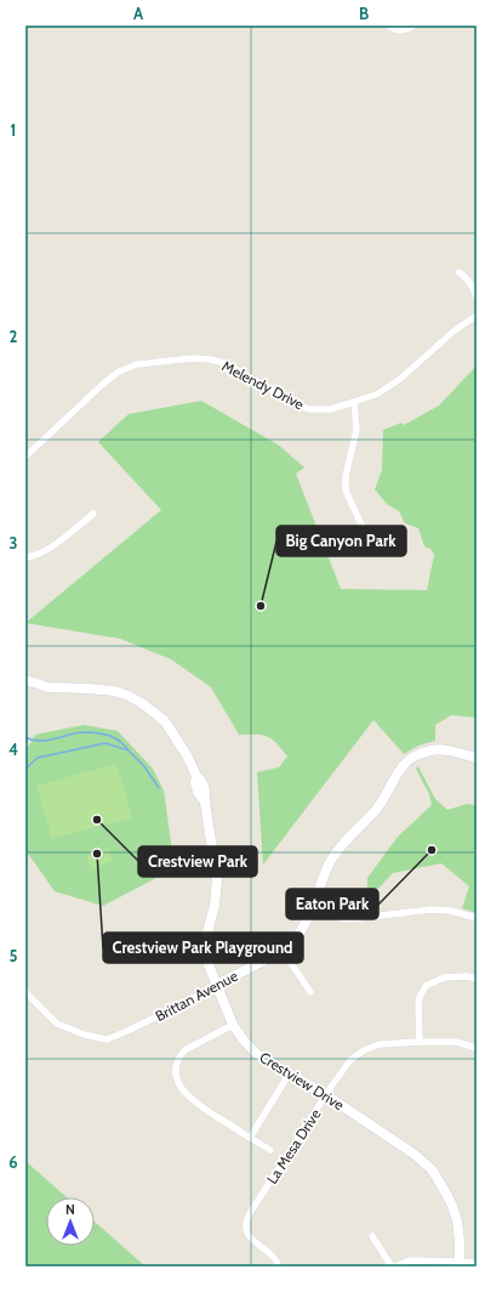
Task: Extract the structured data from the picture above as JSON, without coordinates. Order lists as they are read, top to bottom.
{
  "streets": {
    "main road": ["Brittan Avenue", "Crestview Drive"],
    "street": ["Melendy Drive", "La Mesa Drive"]
  },
  "crossings": [
    ["Brittan Avenue", "Crestview Drive"],
    ["Crestview Drive", "La Mesa Drive"]
  ],
  "places": [
    "Big Canyon Park",
    "Crestview Park",
    "Eaton Park",
    "Crestview Park Playground"
  ],
  "north": "top",
  "grid": {
    "columns": ["A", "B"],
    "rows": [
      "1",
      "2",
      "3",
      "4",
      "5",
      "6"
    ]
  }
}
